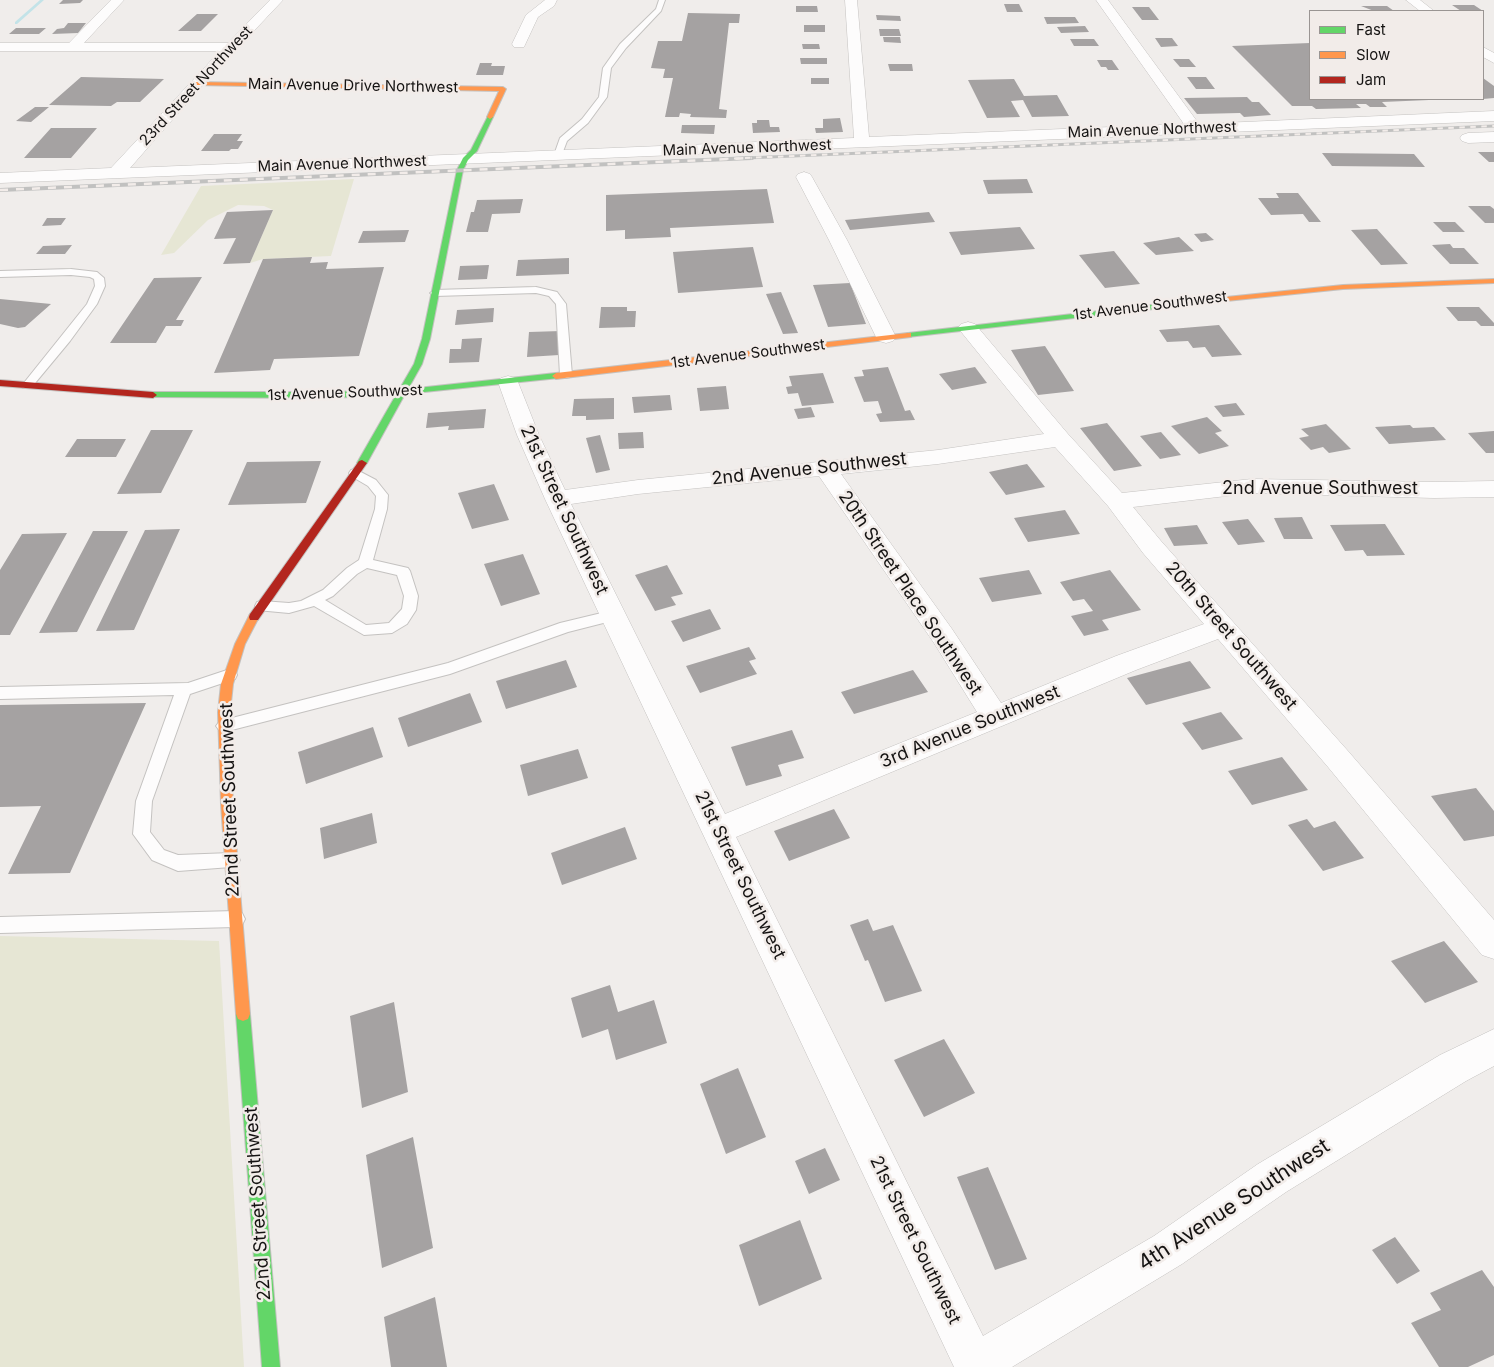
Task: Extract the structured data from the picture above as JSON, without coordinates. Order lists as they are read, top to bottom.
{
  "streets": {
    "street": [
      "23rd Street Northwest",
      "Main Avenue Drive Northwest",
      "Main Avenue Northwest",
      "1st Avenue Southwest",
      "2nd Avenue Southwest",
      "21st Street Southwest",
      "20th Street Place Southwest",
      "20th Street Southwest",
      "3rd Avenue Southwest",
      "22nd Street Southwest",
      "4th Avenue Southwest"
    ]
  },
  "crossings": [
    ["23rd Street Northwest", "Main Avenue Drive Northwest"],
    ["23rd Street Northwest", "Main Avenue Northwest"],
    ["Main Avenue Drive Northwest", "Main Avenue Northwest"],
    ["Main Avenue Drive Northwest", "22nd Street Southwest"],
    ["Main Avenue Northwest", "22nd Street Southwest"],
    ["1st Avenue Southwest", "21st Street Southwest"],
    ["1st Avenue Southwest", "20th Street Southwest"],
    ["1st Avenue Southwest", "22nd Street Southwest"],
    ["2nd Avenue Southwest", "21st Street Southwest"],
    ["2nd Avenue Southwest", "20th Street Place Southwest"],
    ["2nd Avenue Southwest", "20th Street Southwest"],
    ["21st Street Southwest", "3rd Avenue Southwest"],
    ["21st Street Southwest", "4th Avenue Southwest"],
    ["20th Street Place Southwest", "3rd Avenue Southwest"],
    ["20th Street Southwest", "3rd Avenue Southwest"]
  ],
  "legend": ["Fast", "Slow", "Jam"]
}
